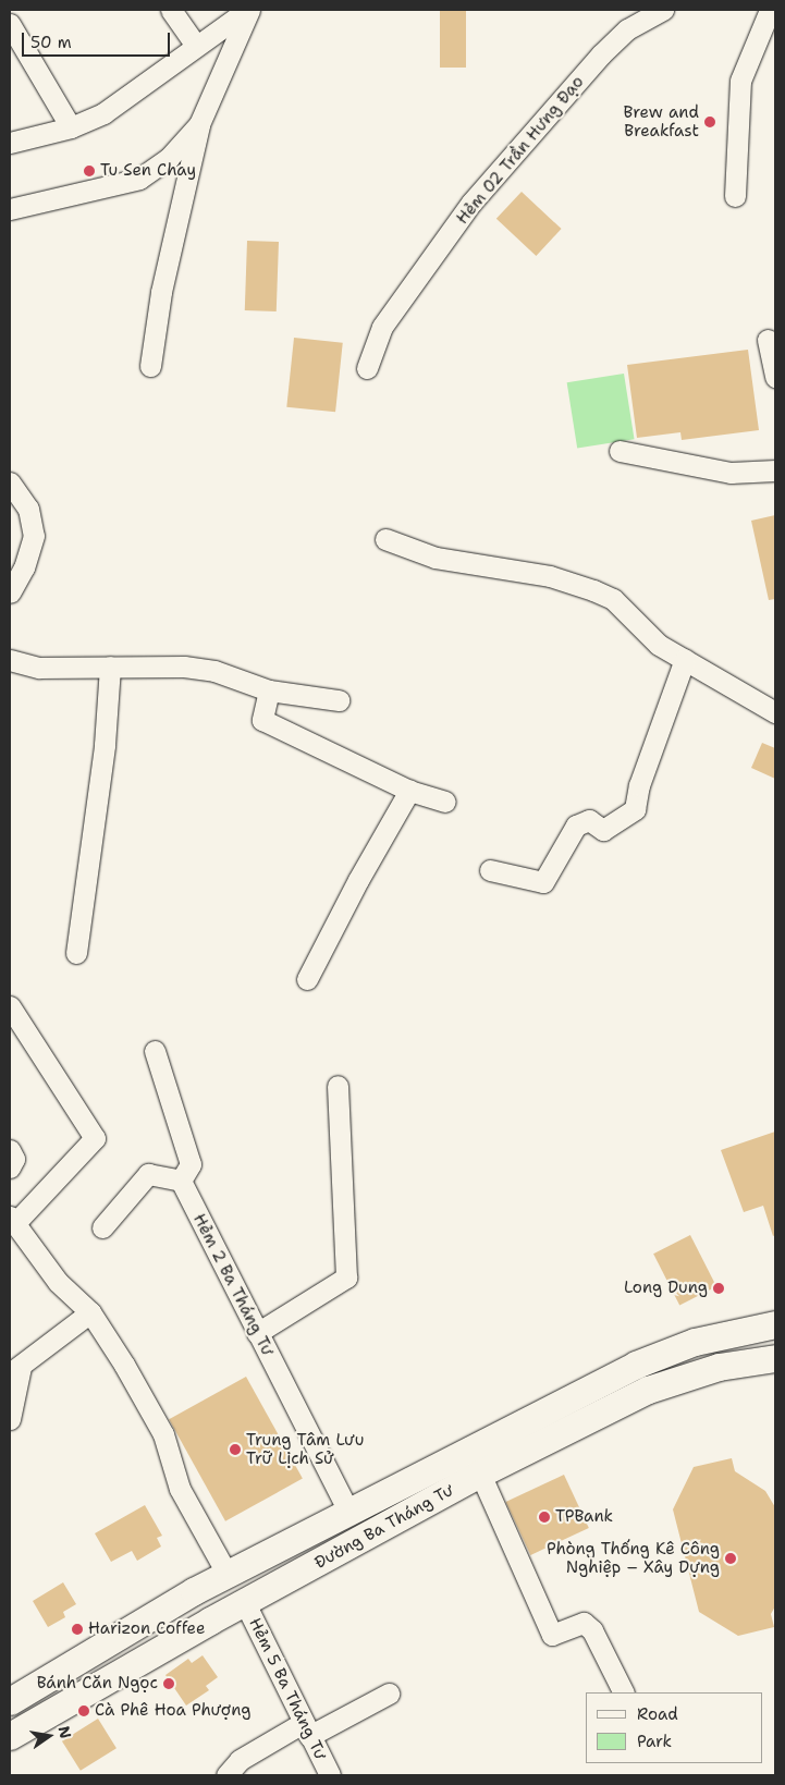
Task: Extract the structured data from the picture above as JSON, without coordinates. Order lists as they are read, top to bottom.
{
  "streets": {
    "main road": ["Đường Ba Tháng Tư"],
    "street": ["Hẻm 02 Trần Hưng Đạo", "Hẻm 2 Ba Tháng Tư", "Hẻm 5 Ba Tháng Tư"]
  },
  "crossings": [
    ["Hẻm 2 Ba Tháng Tư", "Đường Ba Tháng Tư"],
    ["Đường Ba Tháng Tư", "Hẻm 5 Ba Tháng Tư"]
  ],
  "places": [
    "Brew and Breakfast",
    "Tu Sen Chay",
    "Long Dung",
    "Trung Tâm Lưu Trữ Lịch Sử",
    "TPBank",
    "Phòng Thống Kê Công Nghiệp – Xây Dựng",
    "Harizon Coffee",
    "Bánh Căn Ngọc",
    "Cà Phê Hoa Phượng"
  ],
  "legend": ["Road", "Park"],
  "scale_bar": "50 m",
  "north": "right"
}
